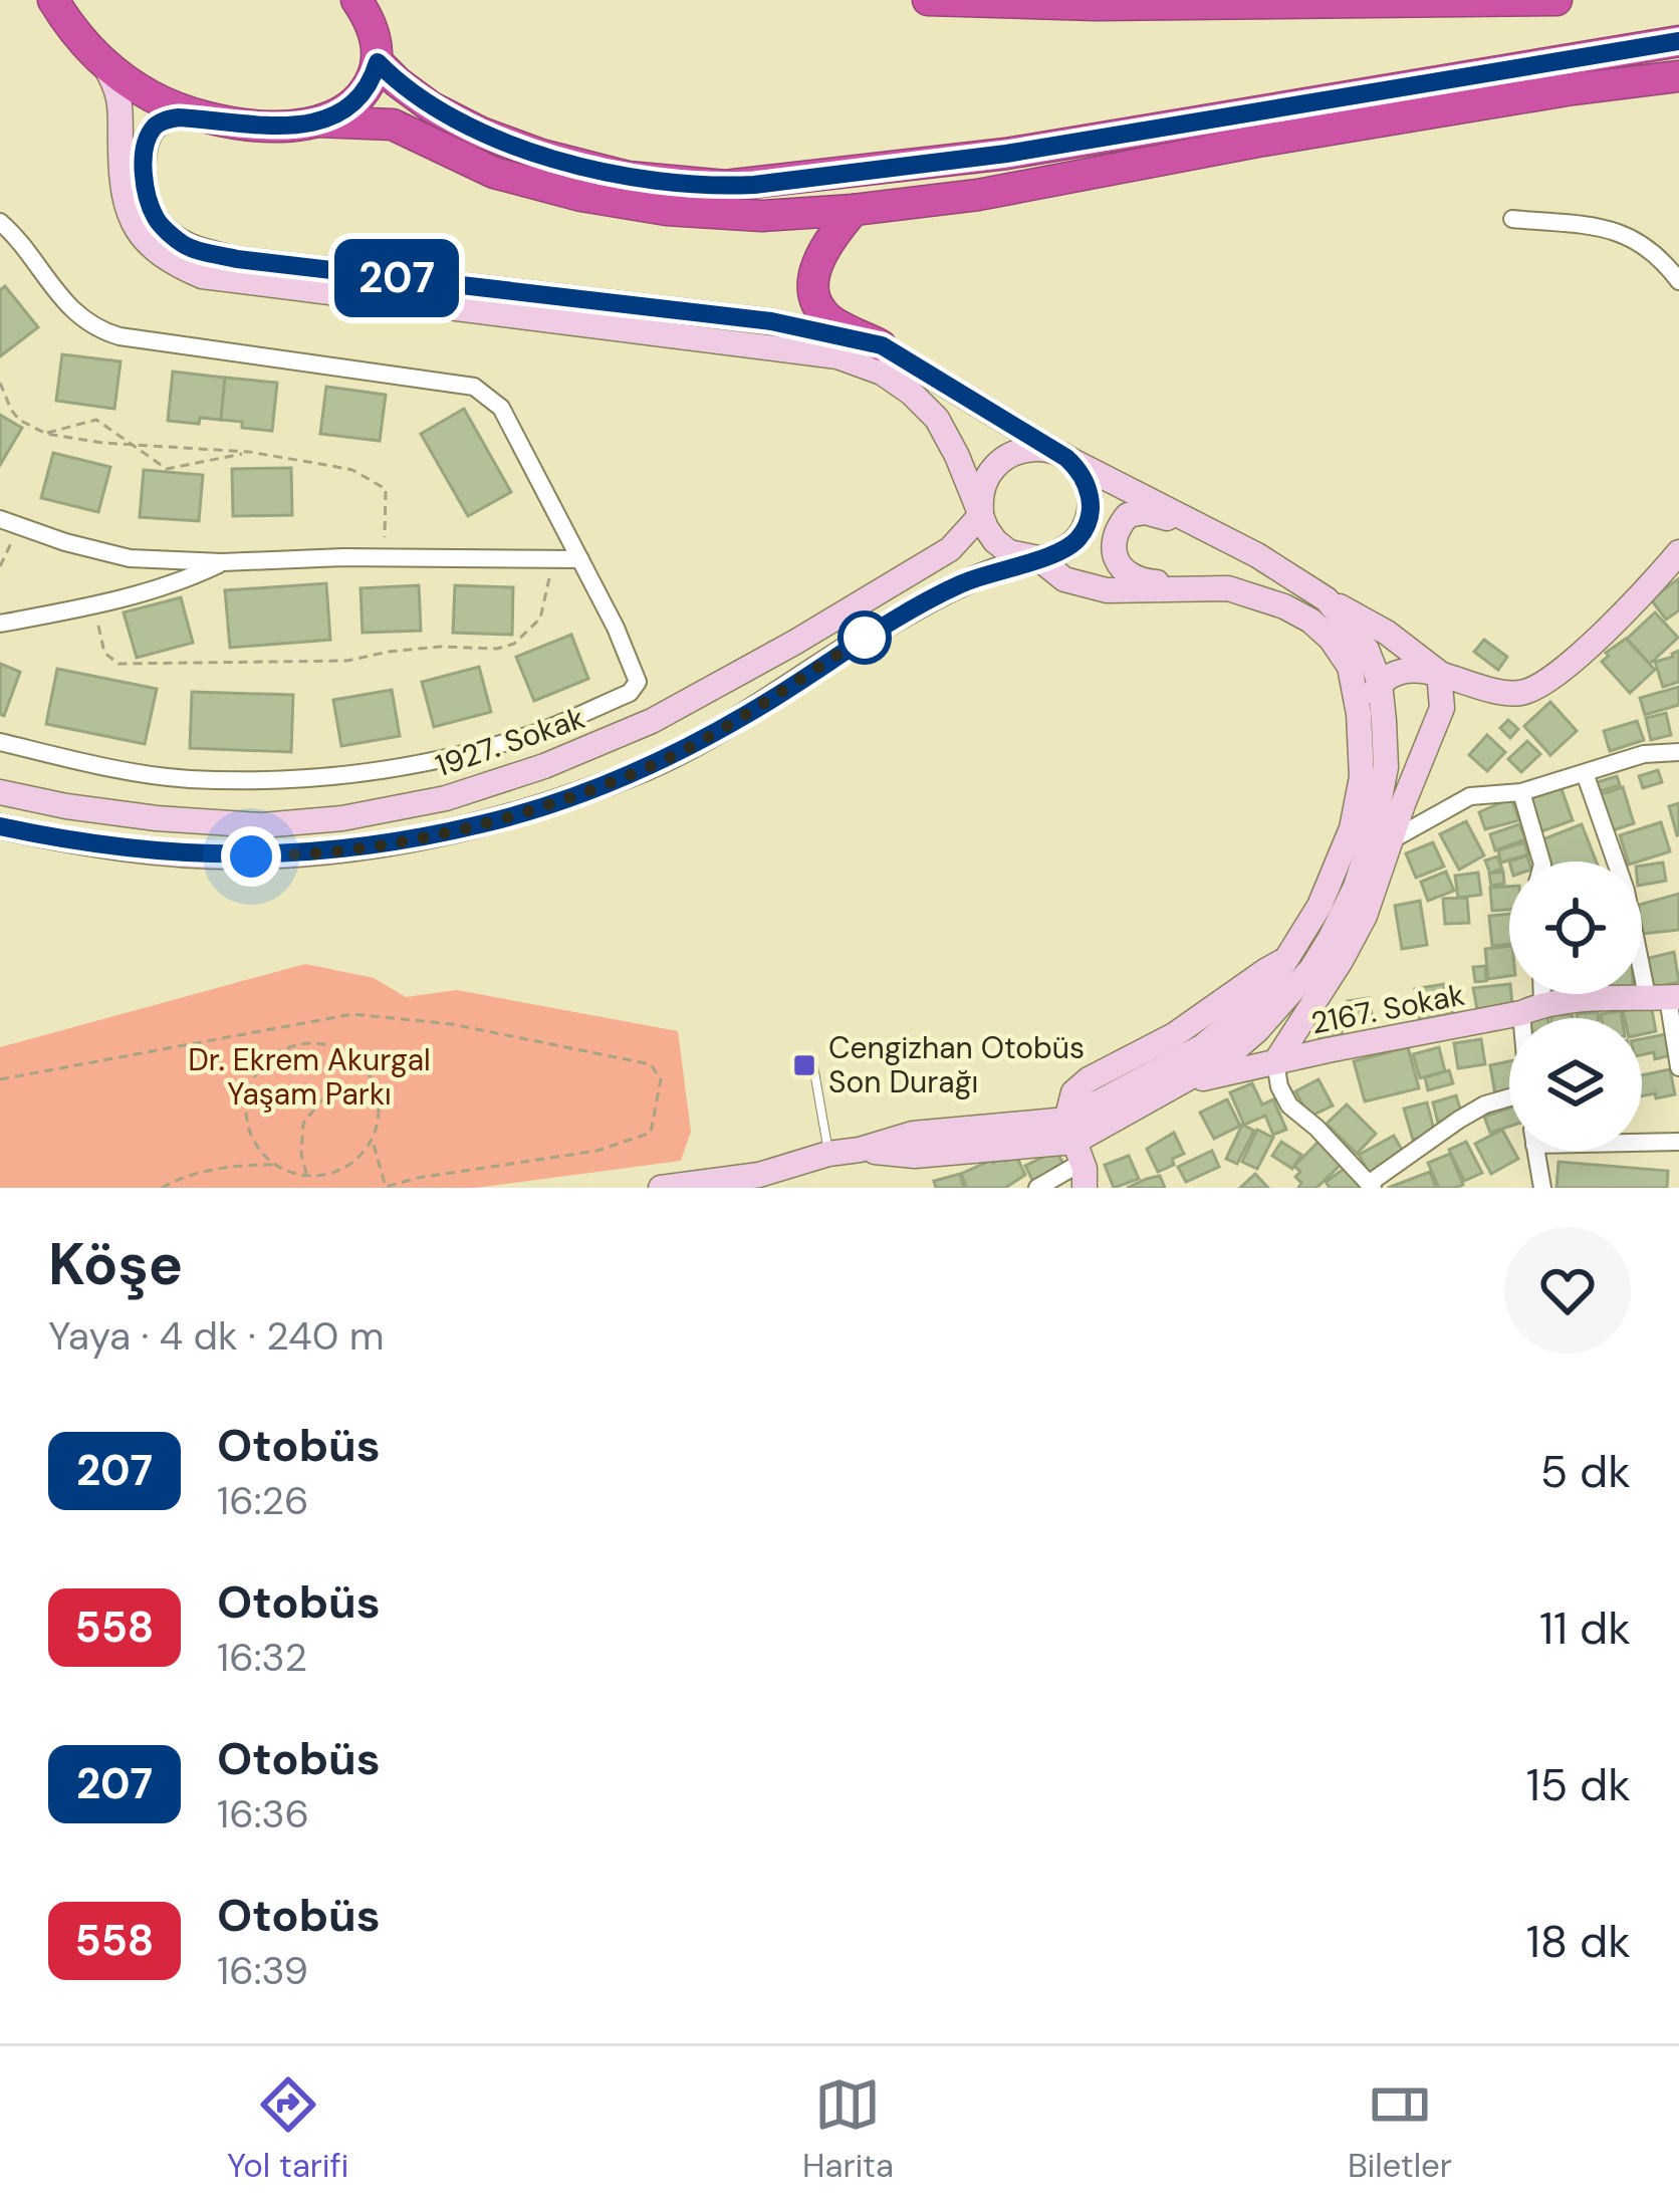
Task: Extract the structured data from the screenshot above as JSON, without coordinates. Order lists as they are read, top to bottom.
{
  "streets": {
    "main road": ["1927. Sokak", "2167. Sokak"]
  },
  "parks": ["Dr. Ekrem Akurgal Yaşam Parkı"],
  "places": {
    "transit": ["Cengizhan Otobüs Son Durağı"]
  },
  "lines": ["bus line 207"],
  "page": {
    "on_map": "207",
    "heading": ["Köşe", "Yaya · 4 dk · 240 m"],
    "list": [
      {
        "mark": "207",
        "name": "Otobüs",
        "note": "16:26",
        "value": "5 dk"
      },
      {
        "mark": "558",
        "name": "Otobüs",
        "note": "16:32",
        "value": "11 dk"
      },
      {
        "mark": "207",
        "name": "Otobüs",
        "note": "16:36",
        "value": "15 dk"
      },
      {
        "mark": "558",
        "name": "Otobüs",
        "note": "16:39",
        "value": "18 dk"
      }
    ],
    "tabs": ["Yol tarifi", "Harita", "Biletler"]
  }
}
